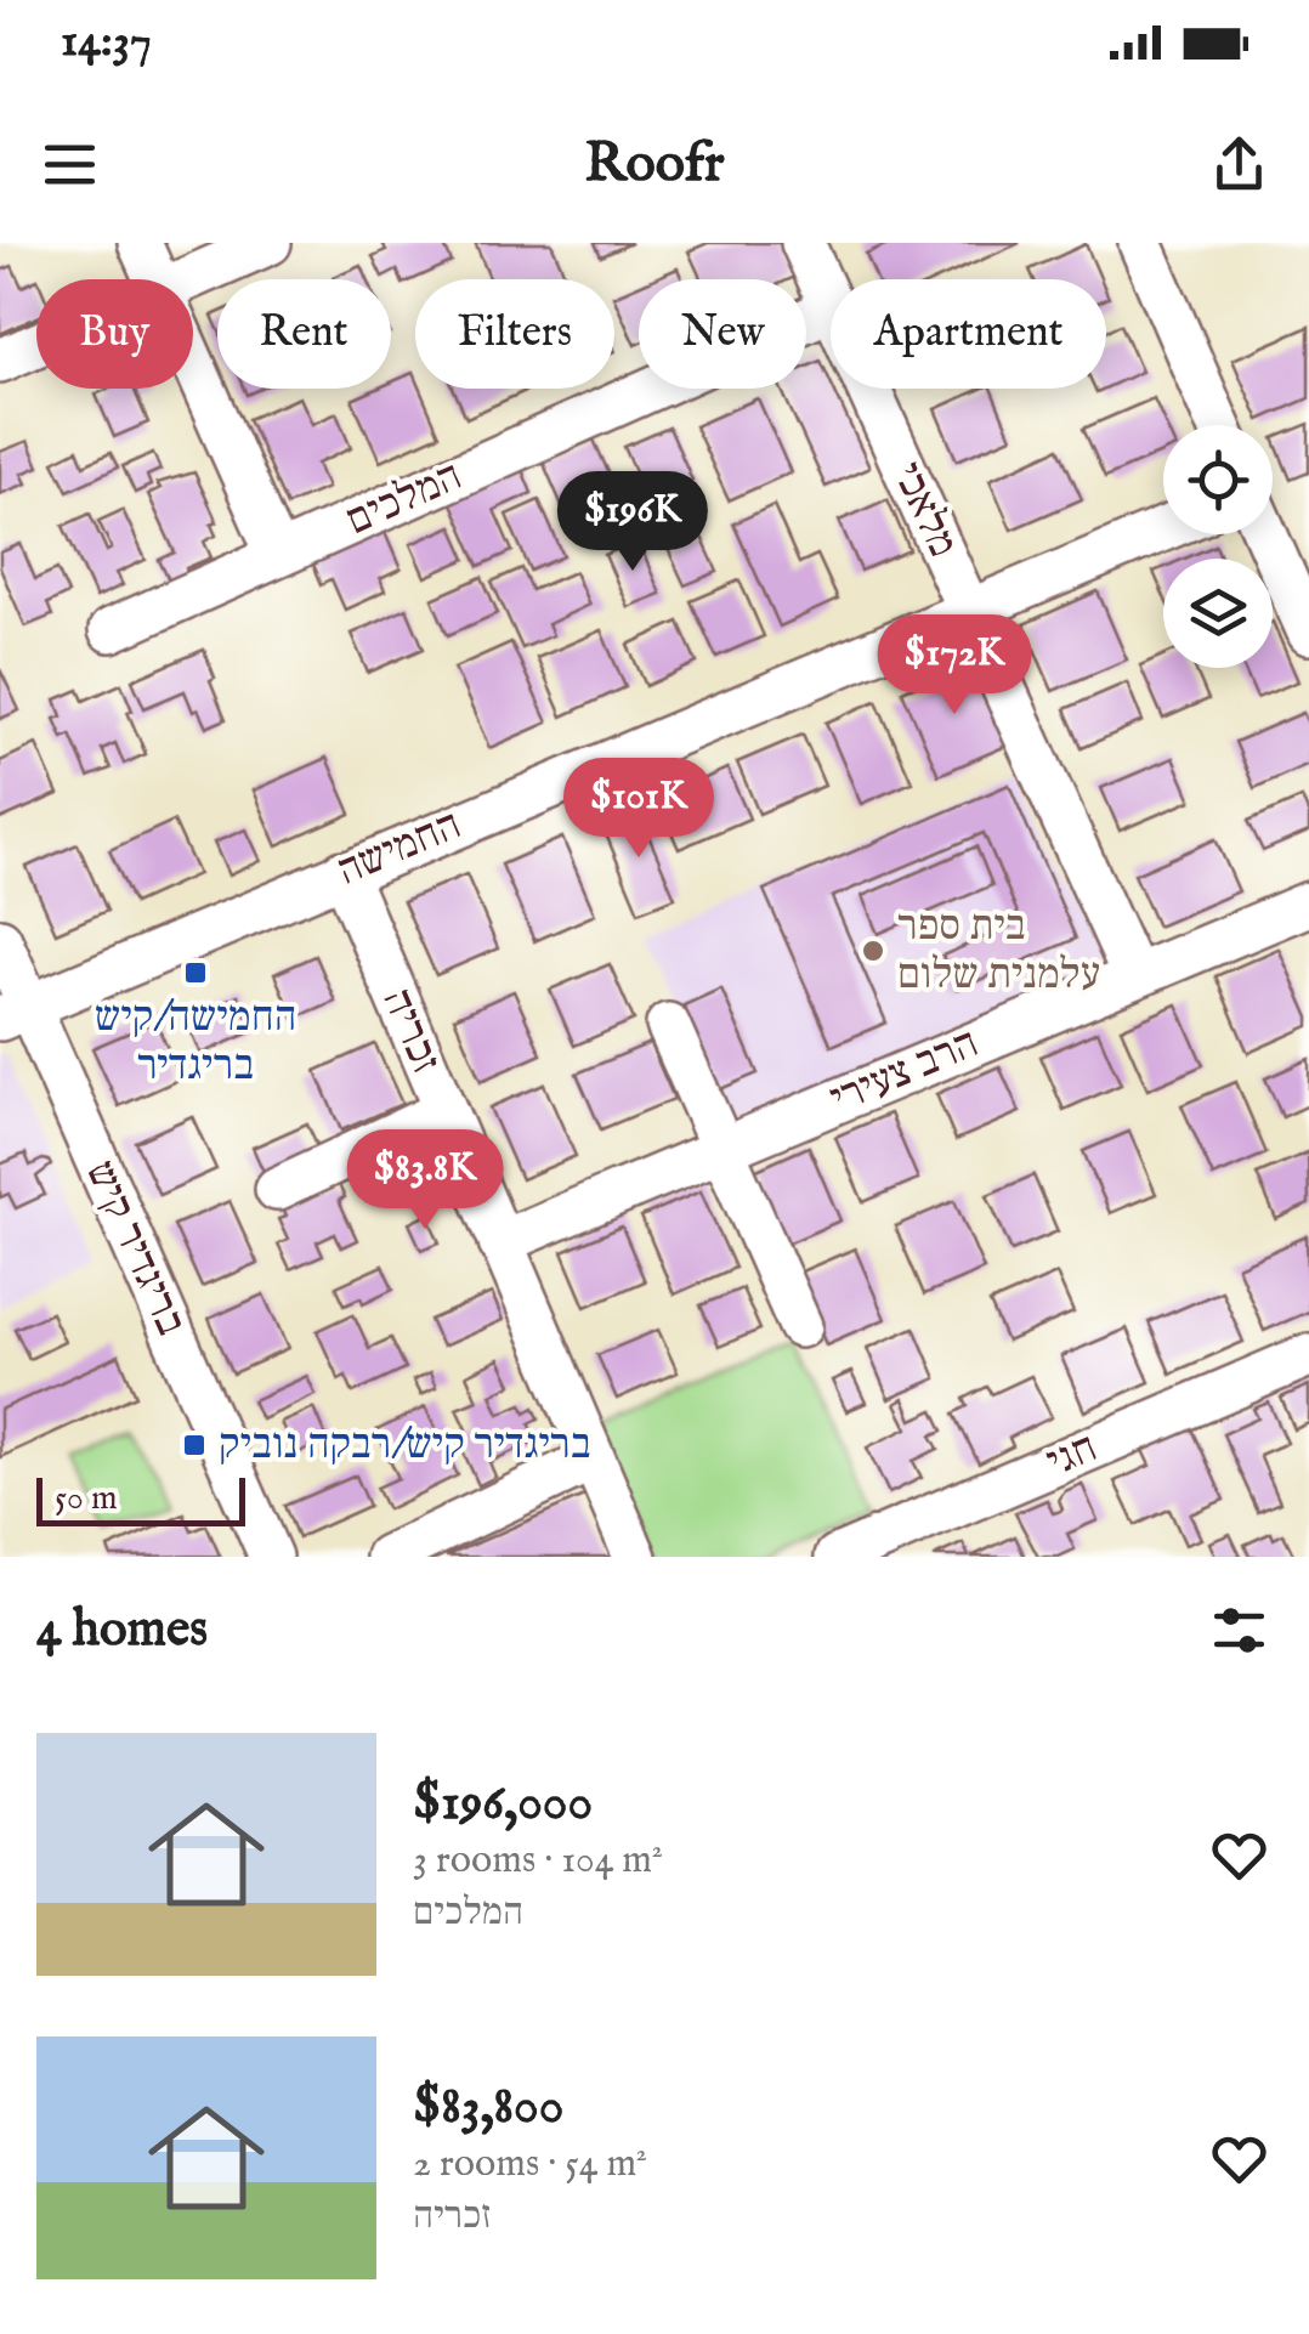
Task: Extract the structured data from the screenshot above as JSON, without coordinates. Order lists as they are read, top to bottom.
{
  "streets": {
    "street": [
      "המלכים",
      "מלאכי",
      "החמישה",
      "זכריה",
      "הרב צעירי",
      "בריגדיר קיש",
      "חגי"
    ]
  },
  "crossings": [
    ["מלאכי", "החמישה"],
    ["מלאכי", "הרב צעירי"],
    ["החמישה", "זכריה"],
    ["החמישה", "בריגדיר קיש"],
    ["זכריה", "הרב צעירי"]
  ],
  "places": {
    "other": ["בית ספר עלמנית שלום"],
    "transit": ["החמישה/קיש בריגדיר", "בריגדיר קיש/רבקה נוביק"]
  },
  "scale_bar": "50 m",
  "page": {
    "status": "14:37",
    "header": "Roofr",
    "chip": [
      "Buy",
      "Rent",
      "Filters",
      "New",
      "Apartment"
    ],
    "price": [
      "$196K",
      "$172K",
      "$101K",
      "$83.8K"
    ],
    "scale": "50 m",
    "heading": "4 homes",
    "list": [
      {
        "name": "$196,000",
        "note": "3 rooms · 104 m² · המלכים"
      },
      {
        "name": "$83,800",
        "note": "2 rooms · 54 m² · זכריה"
      }
    ]
  }
}
